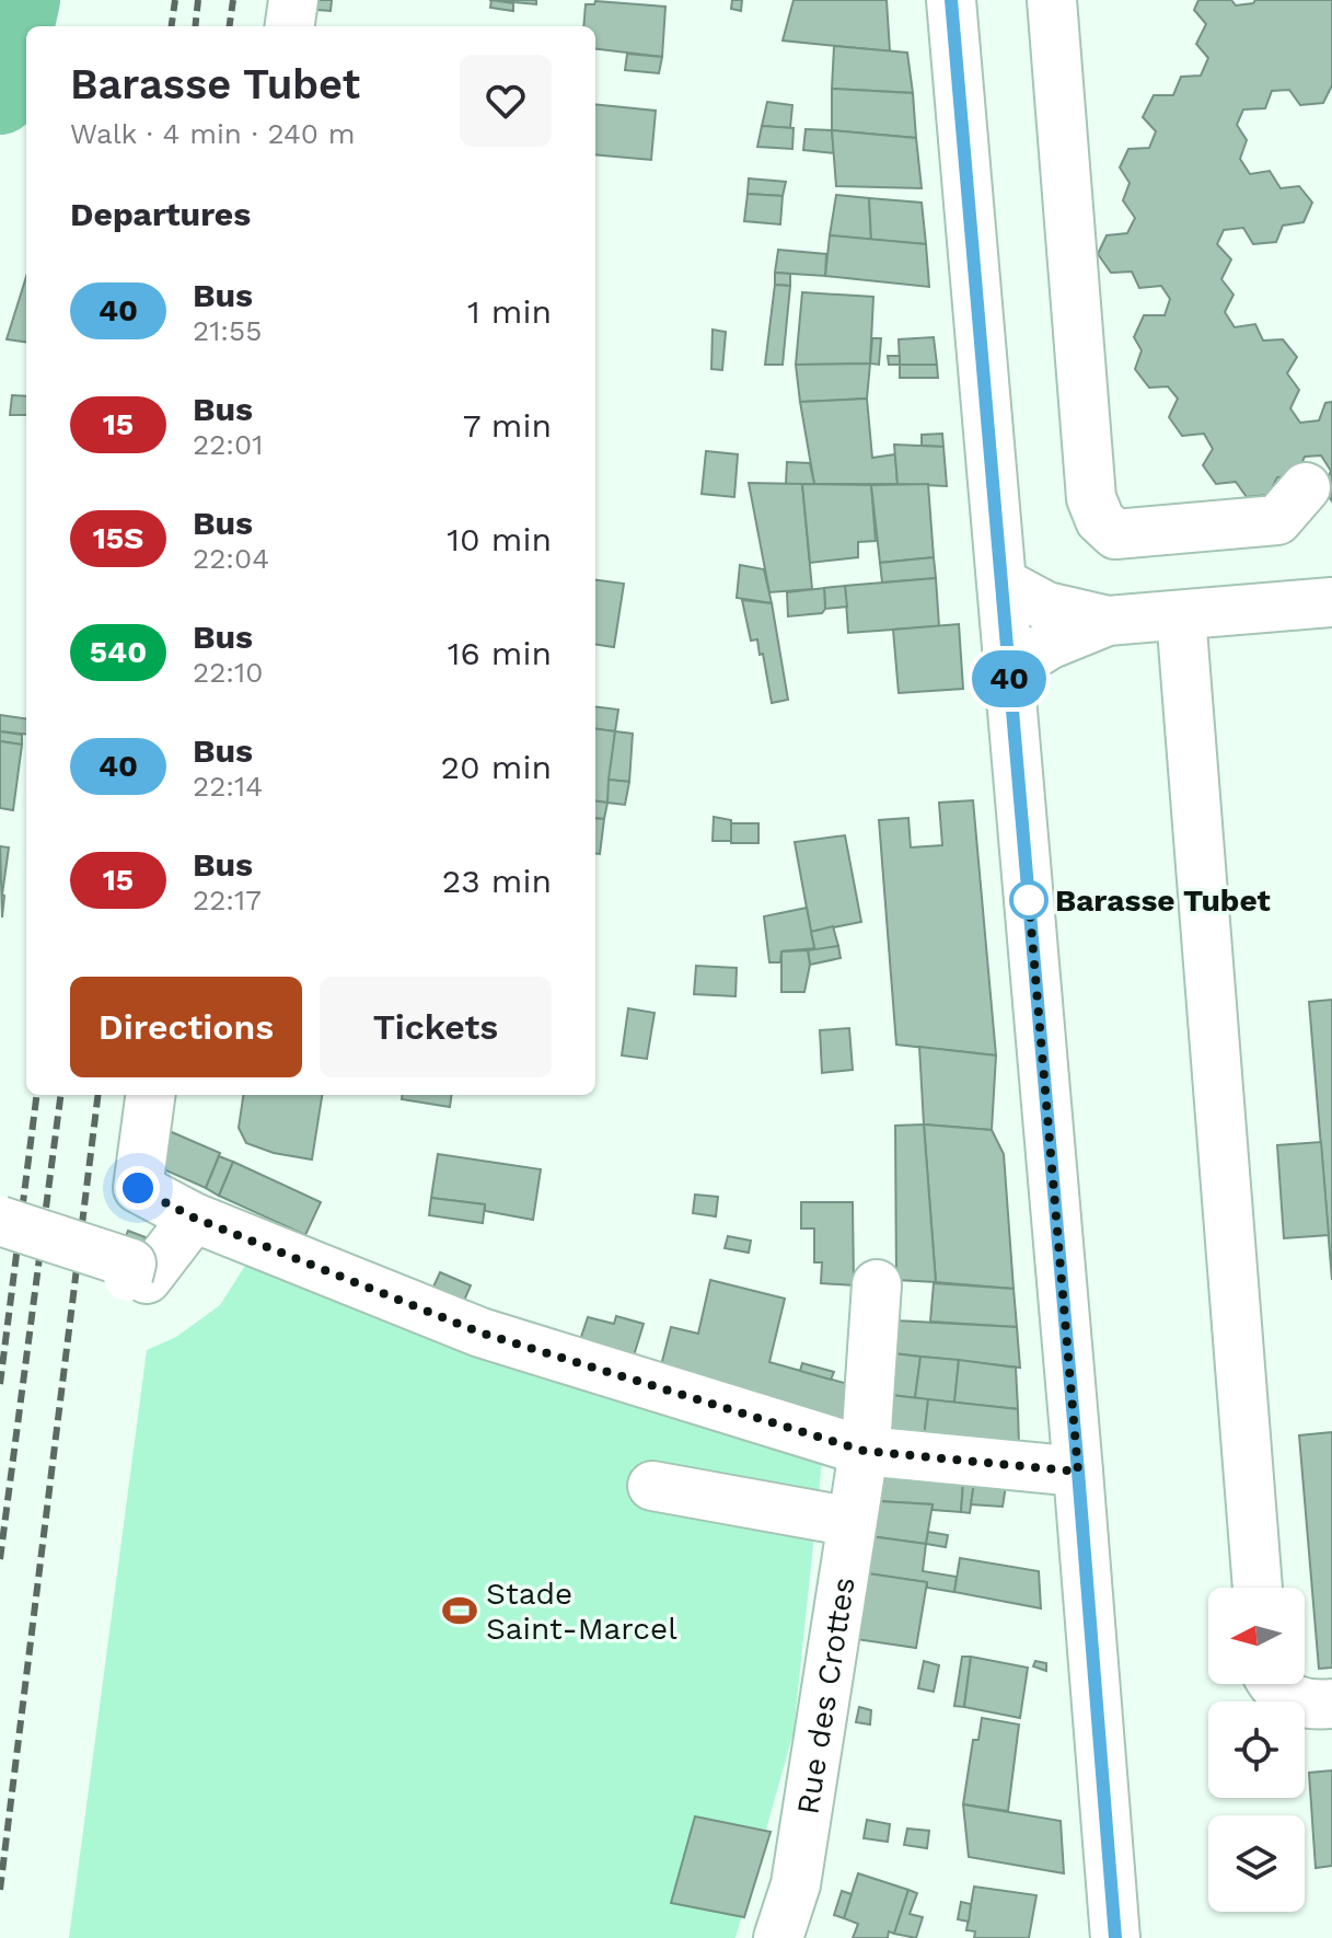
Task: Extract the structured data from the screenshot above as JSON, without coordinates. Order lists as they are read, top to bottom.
{
  "streets": {
    "street": ["Rue des Crottes"]
  },
  "places": {
    "other": ["Barasse Tubet"],
    "sports": ["Stade Saint-Marcel"]
  },
  "lines": ["bus line 40"],
  "north": "left",
  "page": {
    "on_map": "40",
    "heading": [
      ["Barasse Tubet", "Walk · 4 min · 240 m"],
      "Departures"
    ],
    "list": [
      {
        "mark": "40",
        "name": "Bus",
        "note": "21:55",
        "value": "1 min"
      },
      {
        "mark": "15",
        "name": "Bus",
        "note": "22:01",
        "value": "7 min"
      },
      {
        "mark": "15S",
        "name": "Bus",
        "note": "22:04",
        "value": "10 min"
      },
      {
        "mark": "540",
        "name": "Bus",
        "note": "22:10",
        "value": "16 min"
      },
      {
        "mark": "40",
        "name": "Bus",
        "note": "22:14",
        "value": "20 min"
      },
      {
        "mark": "15",
        "name": "Bus",
        "note": "22:17",
        "value": "23 min"
      }
    ],
    "buttons": ["Directions", "Tickets"]
  }
}
